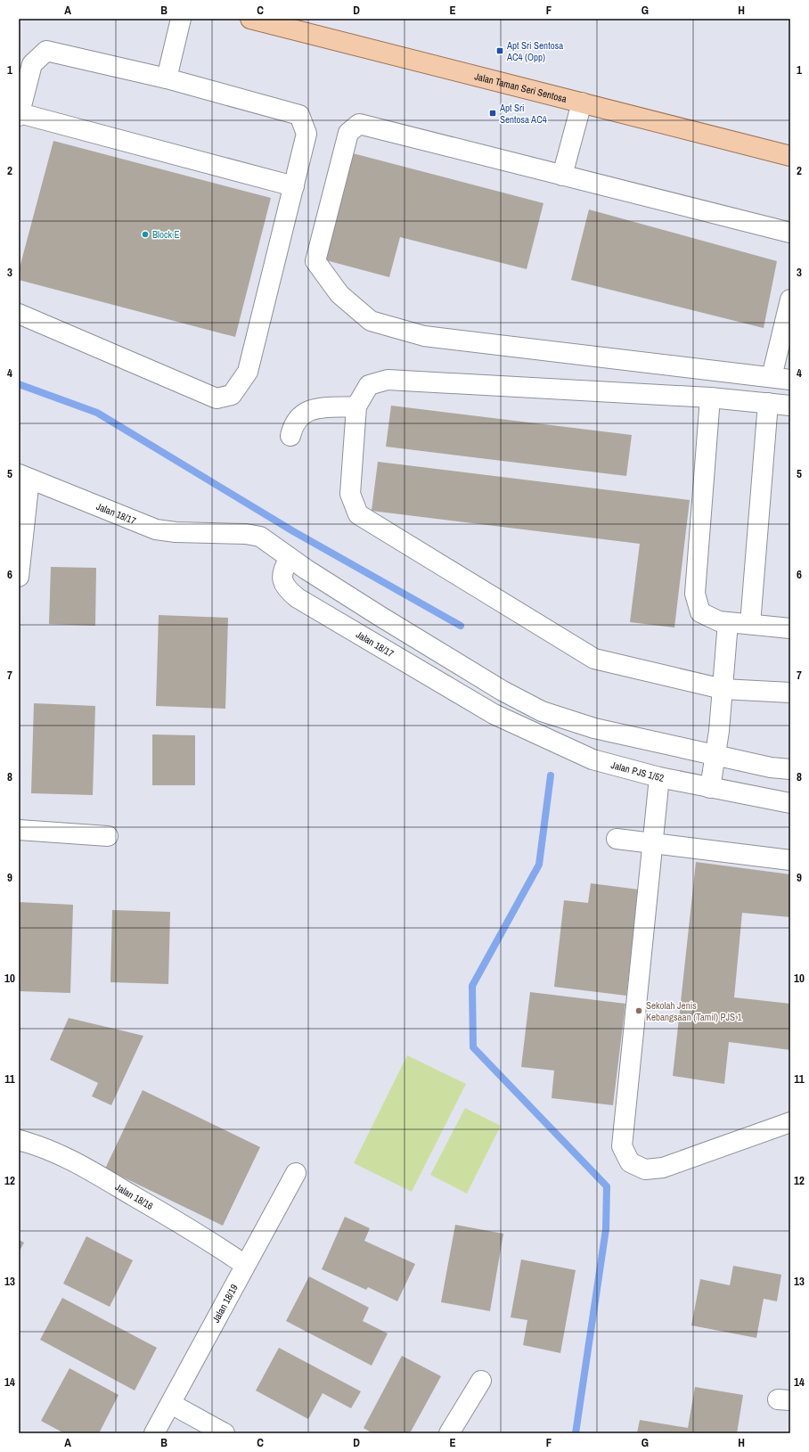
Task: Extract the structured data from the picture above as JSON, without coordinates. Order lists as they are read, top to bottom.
{
  "streets": {
    "main road": ["Jalan Taman Seri Sentosa"],
    "street": [
      "Jalan 18/17",
      "Jalan PJS 1/52",
      "Jalan 18/16",
      "Jalan 18/19"
    ]
  },
  "crossings": [
    ["Jalan 18/17", "Jalan PJS 1/52"],
    ["Jalan 18/16", "Jalan 18/19"]
  ],
  "places": {
    "transit": ["Apt Sri Sentosa AC4 (Opp)", "Apt Sri Sentosa AC4"],
    "other": ["Block E", "Sekolah Jenis Kebangsaan (Tamil) PJS 1"]
  },
  "grid": {
    "columns": [
      "A",
      "B",
      "C",
      "D",
      "E",
      "F",
      "G",
      "H"
    ],
    "rows": [
      "1",
      "2",
      "3",
      "4",
      "5",
      "6",
      "7",
      "8",
      "9",
      "10",
      "11",
      "12",
      "13",
      "14"
    ]
  }
}
